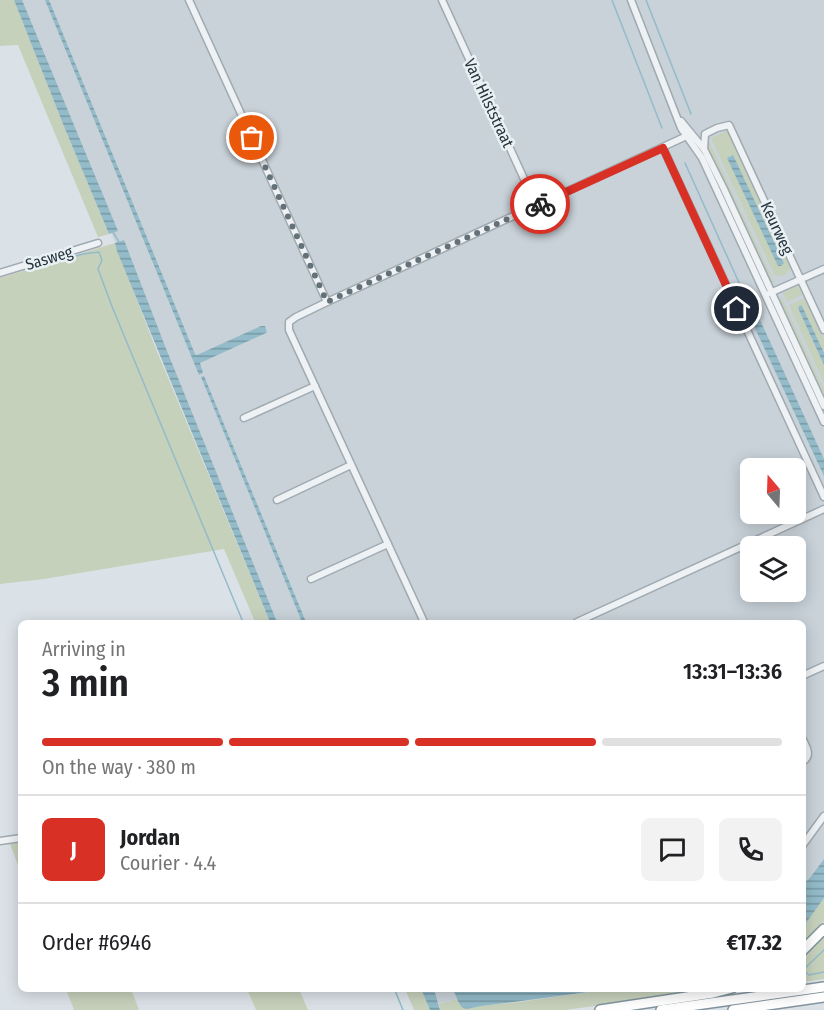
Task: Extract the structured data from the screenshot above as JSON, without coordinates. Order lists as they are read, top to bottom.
{
  "streets": {
    "street": ["Van Hilststraat", "Keurweg", "Sasweg"]
  },
  "north": "top",
  "page": {
    "heading": ["3 min", "Arriving in", "13:31–13:36"],
    "panel": [
      "Jordan",
      "Courier · 4.4",
      "Order #6946",
      "€17.32"
    ],
    "bar": "On the way · 380 m",
    "round": "J"
  }
}
